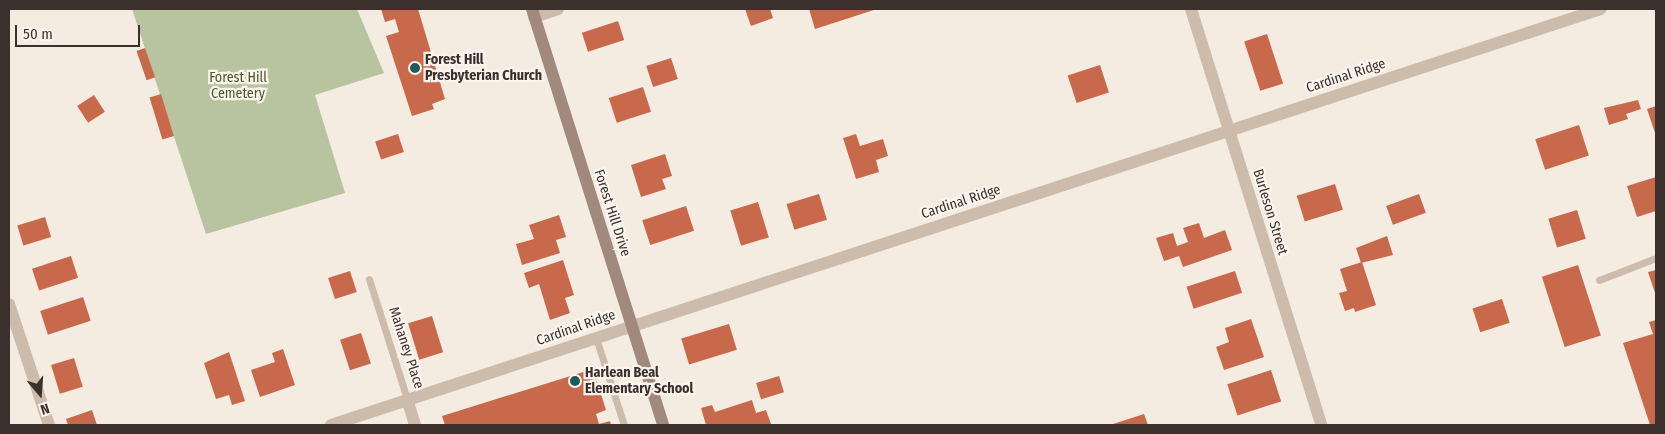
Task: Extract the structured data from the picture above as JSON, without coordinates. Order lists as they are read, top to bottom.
{
  "streets": {
    "street": [
      "Cardinal Ridge",
      "Burleson Street",
      "Forest Hill Drive",
      "Mahaney Place"
    ]
  },
  "crossings": [
    ["Cardinal Ridge", "Burleson Street"],
    ["Cardinal Ridge", "Forest Hill Drive"],
    ["Cardinal Ridge", "Mahaney Place"]
  ],
  "parks": ["Forest Hill Cemetery"],
  "places": ["Forest Hill Presbyterian Church", "Harlean Beal Elementary School"],
  "scale_bar": "50 m",
  "north": "bottom"
}
